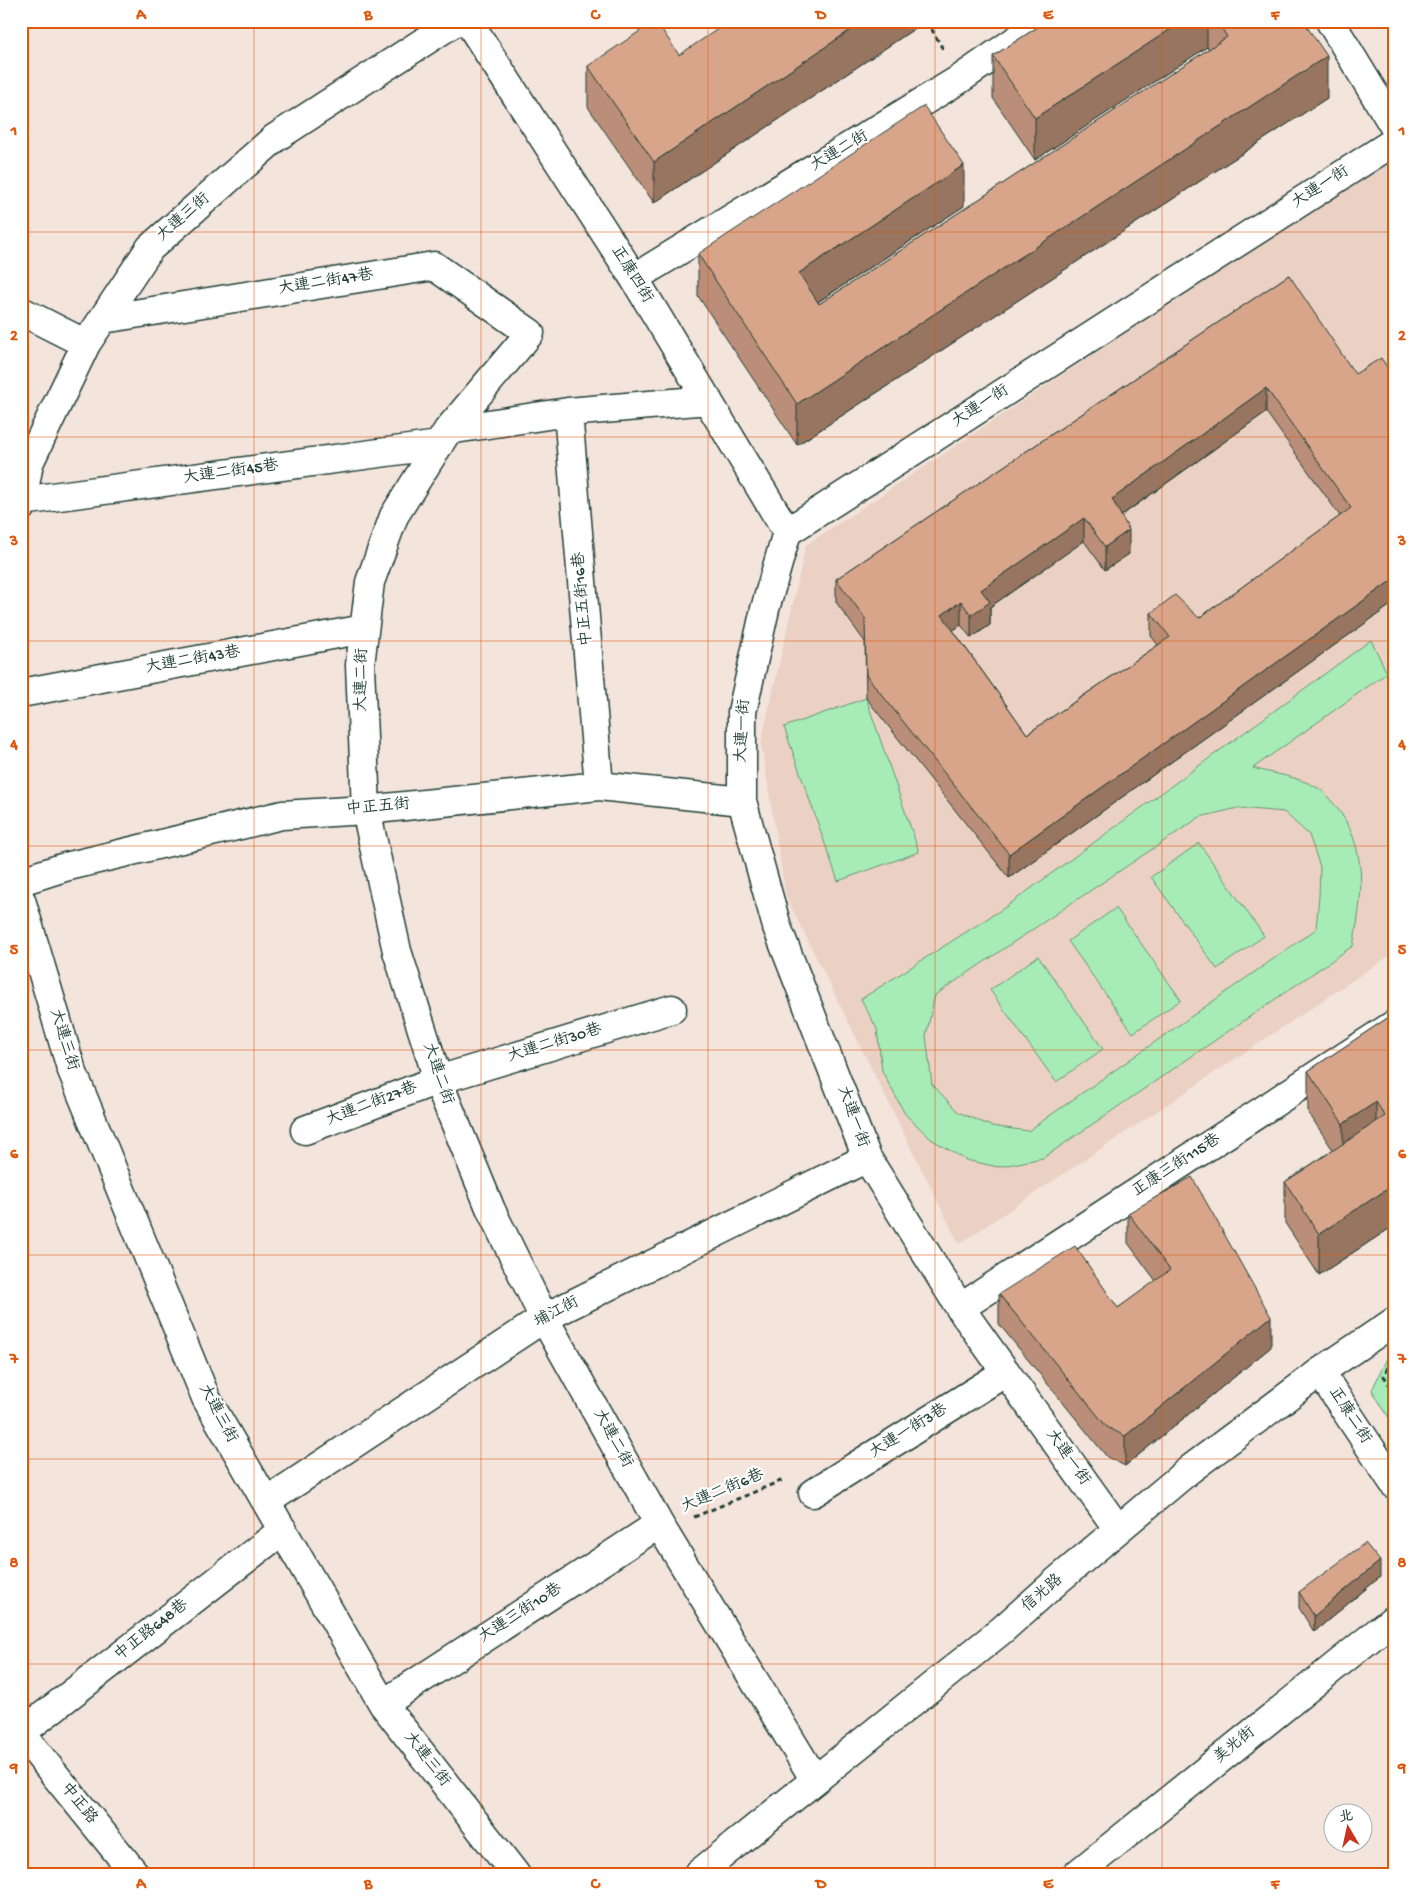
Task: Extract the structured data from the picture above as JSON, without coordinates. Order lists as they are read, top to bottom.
{
  "streets": {
    "street": [
      "大連二街",
      "大連一街",
      "大連三街",
      "正康四街",
      "大連二街47巷",
      "大連二街45巷",
      "中正五街16巷",
      "大連二街43巷",
      "中正五街",
      "大連二街30巷",
      "大連二街27巷",
      "正康三街115巷",
      "埔江街",
      "正康二街",
      "大連一街3巷",
      "信光路",
      "大連三街10巷",
      "中正路648巷",
      "美光街",
      "中正路"
    ],
    "path": ["大連二街6巷"]
  },
  "crossings": [
    ["大連二街", "正康四街"],
    ["大連二街", "大連二街47巷"],
    ["大連二街", "大連二街45巷"],
    ["大連二街", "大連二街43巷"],
    ["大連二街", "中正五街"],
    ["大連二街", "大連二街30巷"],
    ["大連二街", "大連二街27巷"],
    ["大連二街", "埔江街"],
    ["大連二街", "大連二街6巷"],
    ["大連二街", "信光路"],
    ["大連二街", "大連三街10巷"],
    ["大連一街", "正康四街"],
    ["大連一街", "中正五街"],
    ["大連一街", "正康三街115巷"],
    ["大連一街", "埔江街"],
    ["大連一街", "大連一街3巷"],
    ["大連一街", "信光路"],
    ["大連三街", "大連二街47巷"],
    ["大連三街", "大連二街45巷"],
    ["大連三街", "埔江街"],
    ["大連三街", "大連三街10巷"],
    ["大連三街", "中正路648巷"],
    ["正康四街", "大連二街45巷"],
    ["大連二街45巷", "中正五街16巷"],
    ["中正五街16巷", "中正五街"],
    ["大連二街30巷", "大連二街27巷"],
    ["正康二街", "信光路"],
    ["大連二街6巷", "大連三街10巷"],
    ["中正路648巷", "中正路"]
  ],
  "north": "top",
  "grid": {
    "columns": [
      "A",
      "B",
      "C",
      "D",
      "E",
      "F"
    ],
    "rows": [
      "1",
      "2",
      "3",
      "4",
      "5",
      "6",
      "7",
      "8",
      "9"
    ]
  }
}
